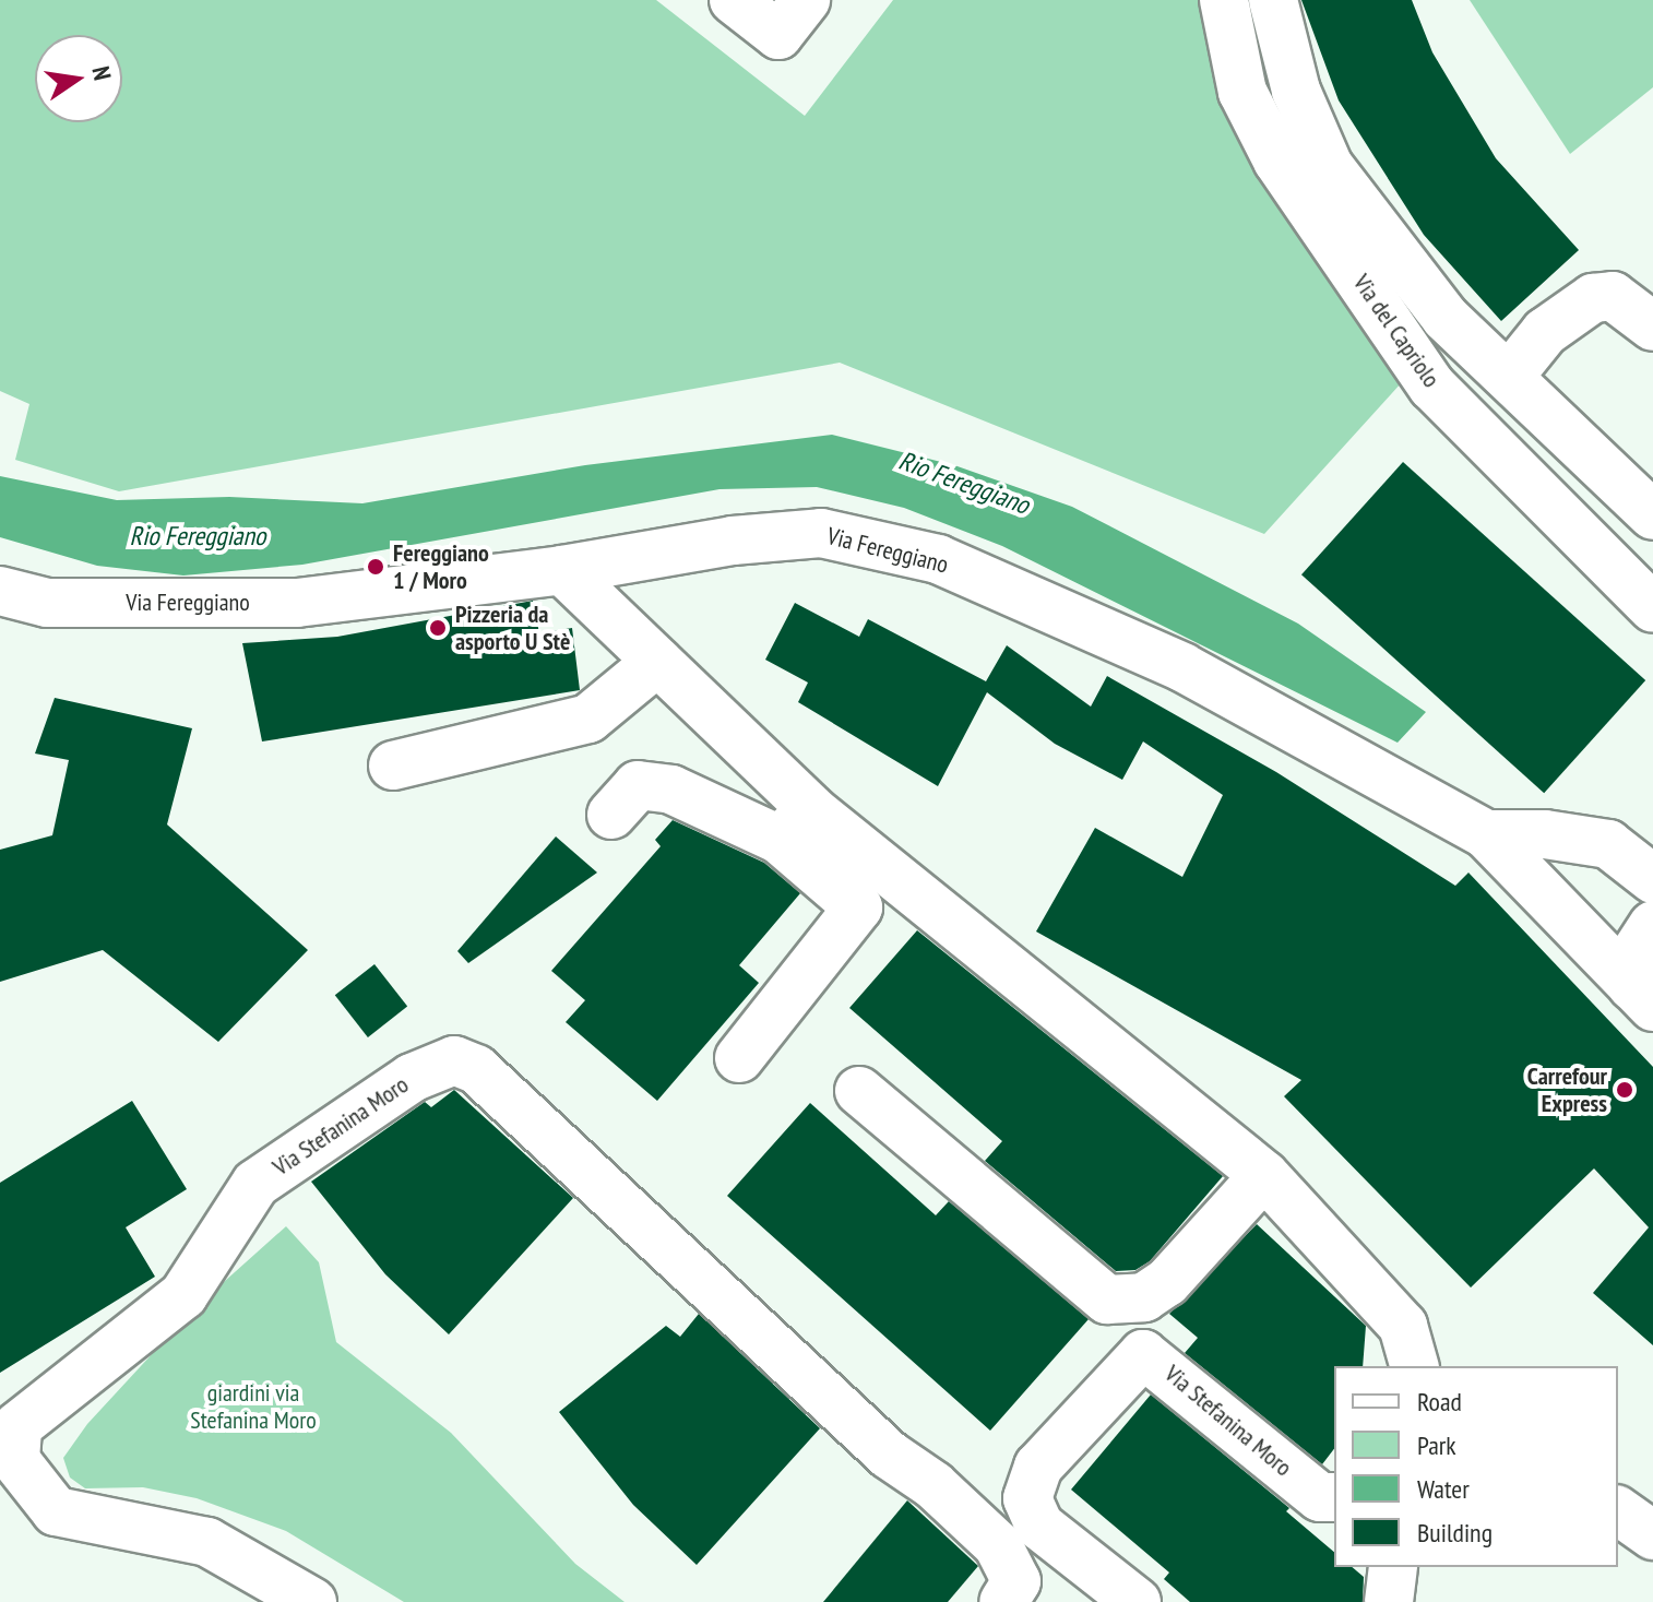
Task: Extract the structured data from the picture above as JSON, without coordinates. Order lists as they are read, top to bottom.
{
  "streets": {
    "street": ["Via del Capriolo", "Via Fereggiano", "Via Stefanina Moro"]
  },
  "water": ["Rio Fereggiano"],
  "parks": ["giardini via Stefanina Moro"],
  "places": ["Fereggiano 1 / Moro", "Pizzeria da asporto U Stè", "Carrefour Express"],
  "legend": [
    "Road",
    "Park",
    "Water",
    "Building"
  ],
  "north": "right"
}
